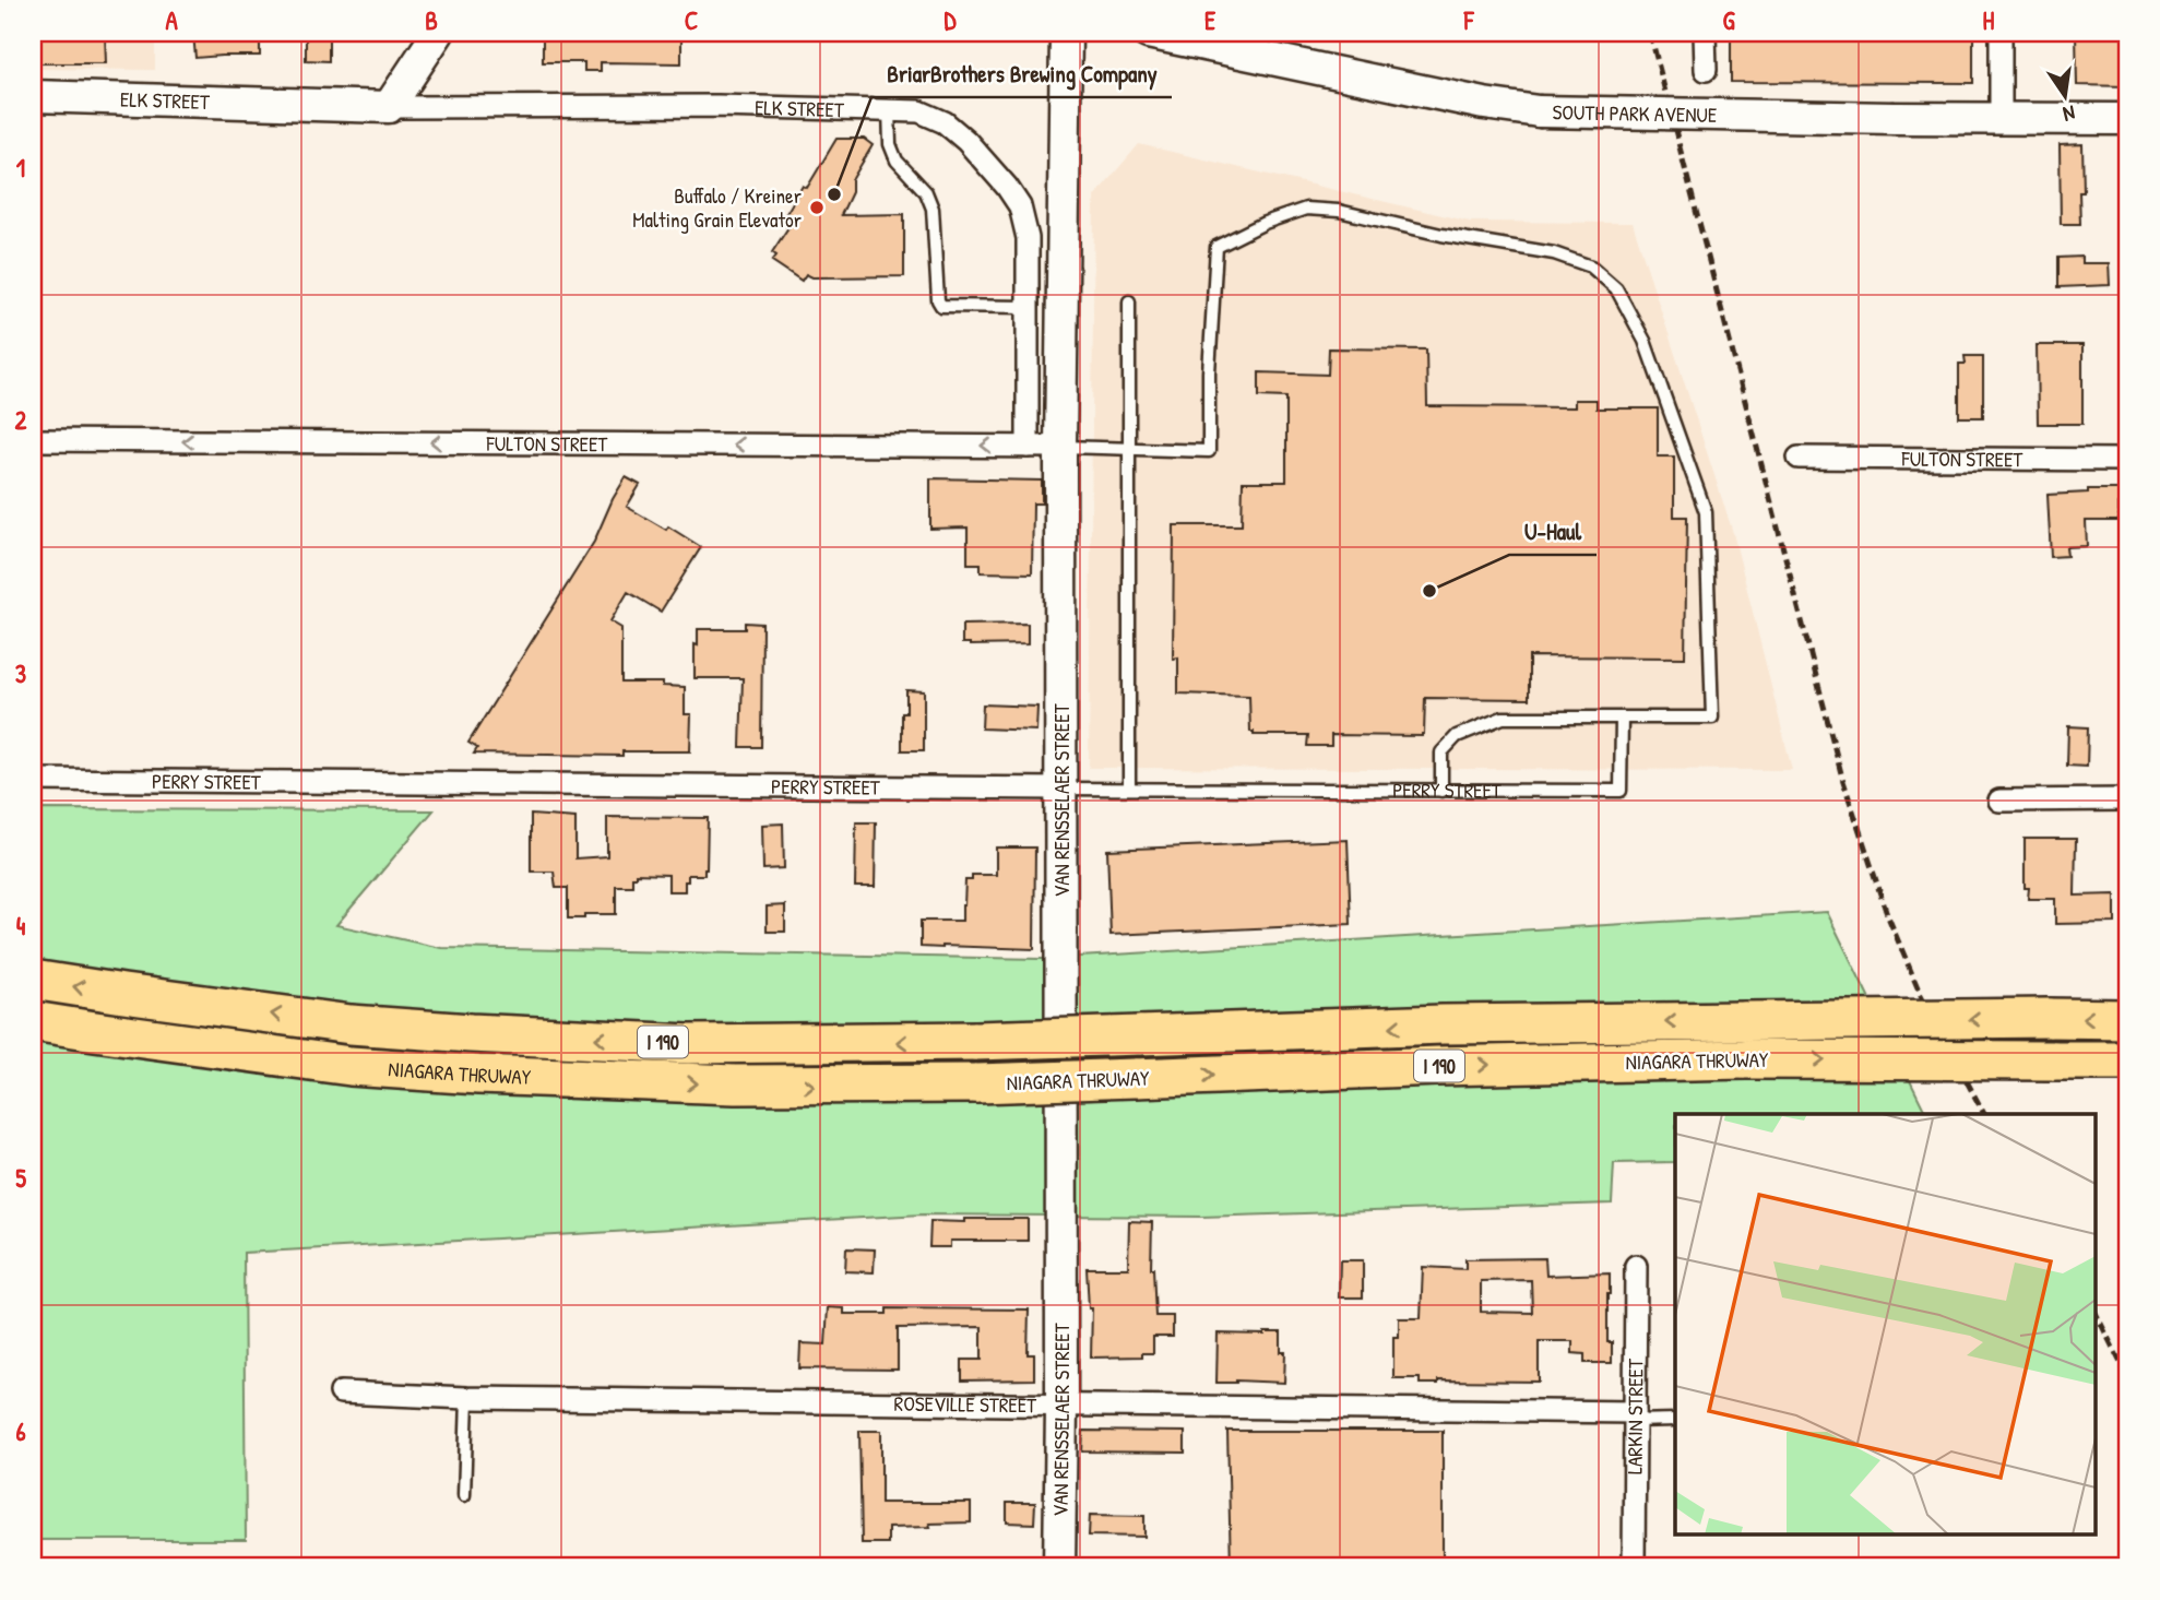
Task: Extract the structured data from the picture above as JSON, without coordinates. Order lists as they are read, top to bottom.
{
  "streets": {
    "highway": ["I 190", "NIAGARA THRUWAY"],
    "street": [
      "ELK STREET",
      "SOUTH PARK AVENUE",
      "FULTON STREET",
      "PERRY STREET",
      "VAN RENSSELAER STREET",
      "ROSEVILLE STREET",
      "LARKIN STREET"
    ]
  },
  "crossings": [
    ["ELK STREET", "FULTON STREET"],
    ["FULTON STREET", "VAN RENSSELAER STREET"],
    ["PERRY STREET", "VAN RENSSELAER STREET"],
    ["VAN RENSSELAER STREET", "ROSEVILLE STREET"],
    ["ROSEVILLE STREET", "LARKIN STREET"]
  ],
  "one_way": ["FULTON STREET"],
  "places": ["BriarBrothers Brewing Company", "Buffalo / Kreiner Malting Grain Elevator", "U-Haul"],
  "north": "bottom",
  "grid": {
    "columns": [
      "A",
      "B",
      "C",
      "D",
      "E",
      "F",
      "G",
      "H"
    ],
    "rows": [
      "1",
      "2",
      "3",
      "4",
      "5",
      "6"
    ]
  }
}
